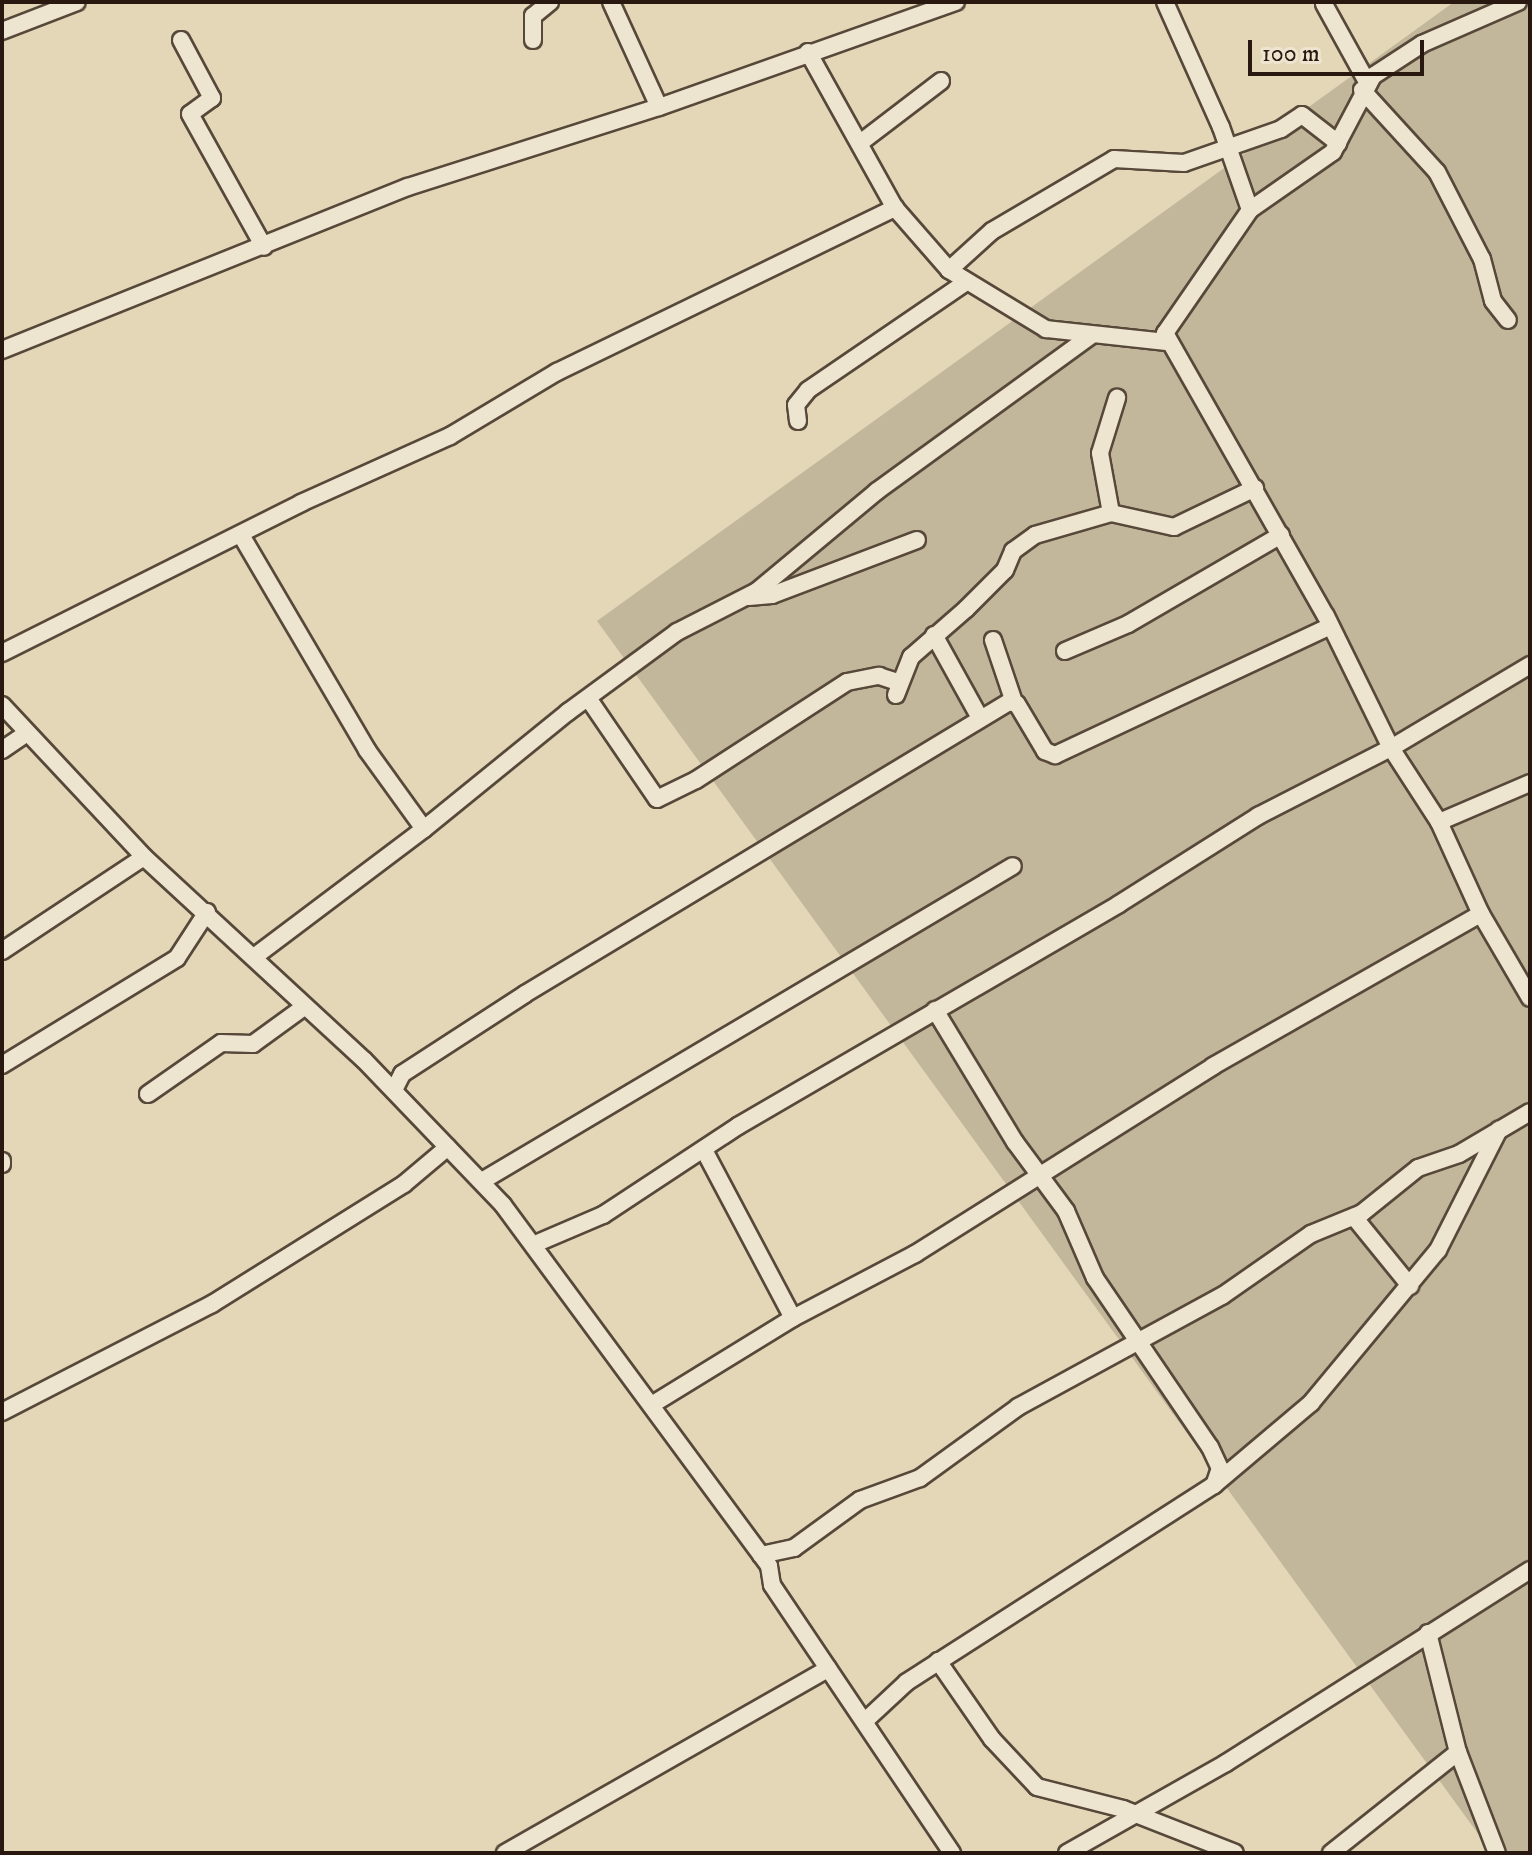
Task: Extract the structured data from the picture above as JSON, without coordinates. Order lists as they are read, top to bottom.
{
  "scale_bar": "100 m"
}
